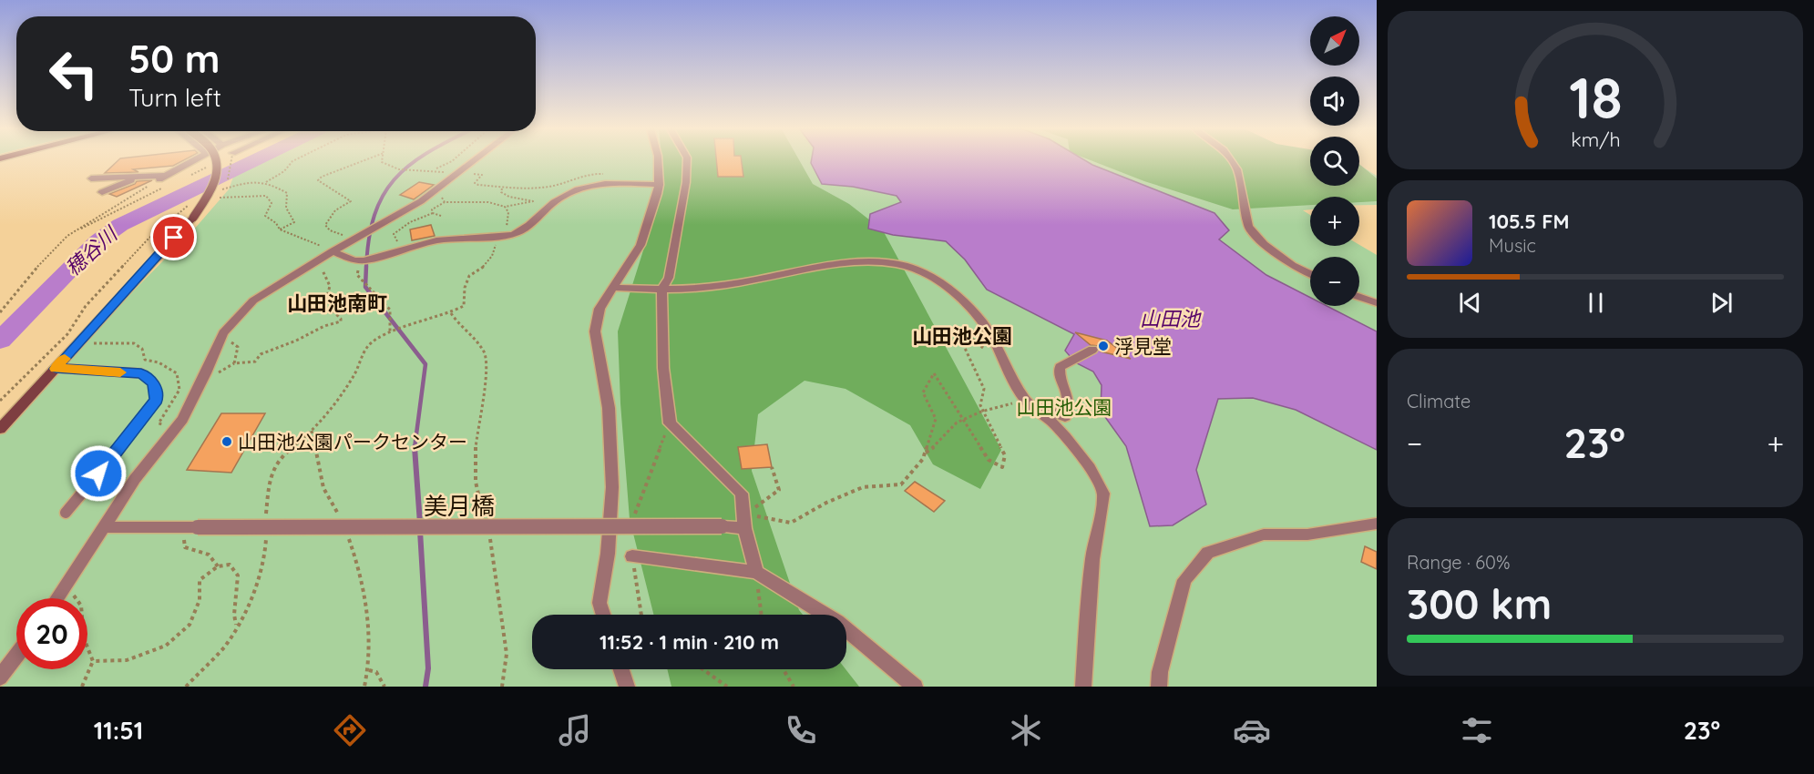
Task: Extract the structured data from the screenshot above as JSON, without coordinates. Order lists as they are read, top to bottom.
{
  "streets": {
    "street": ["美月橋"]
  },
  "districts": ["山田池南町", "山田池公園"],
  "water": ["穂谷川", "山田池"],
  "parks": ["山田池公園"],
  "places": ["浮見堂", "山田池公園パークセンター"],
  "north": "top right",
  "page": {
    "map_buttons": ["+", "−"],
    "turn": ["50 m", "Turn left"],
    "song": ["105.5 FM", "Music"],
    "tile": [
      "Climate",
      ["Range · 60%", "300 km"]
    ],
    "heat": ["−", "23°", "+"],
    "limit": "20",
    "trip": "11:52 · 1 min · 210 m",
    "tabs": ["11:51", "23°"],
    "gauge": ["18", "km/h"]
  }
}
